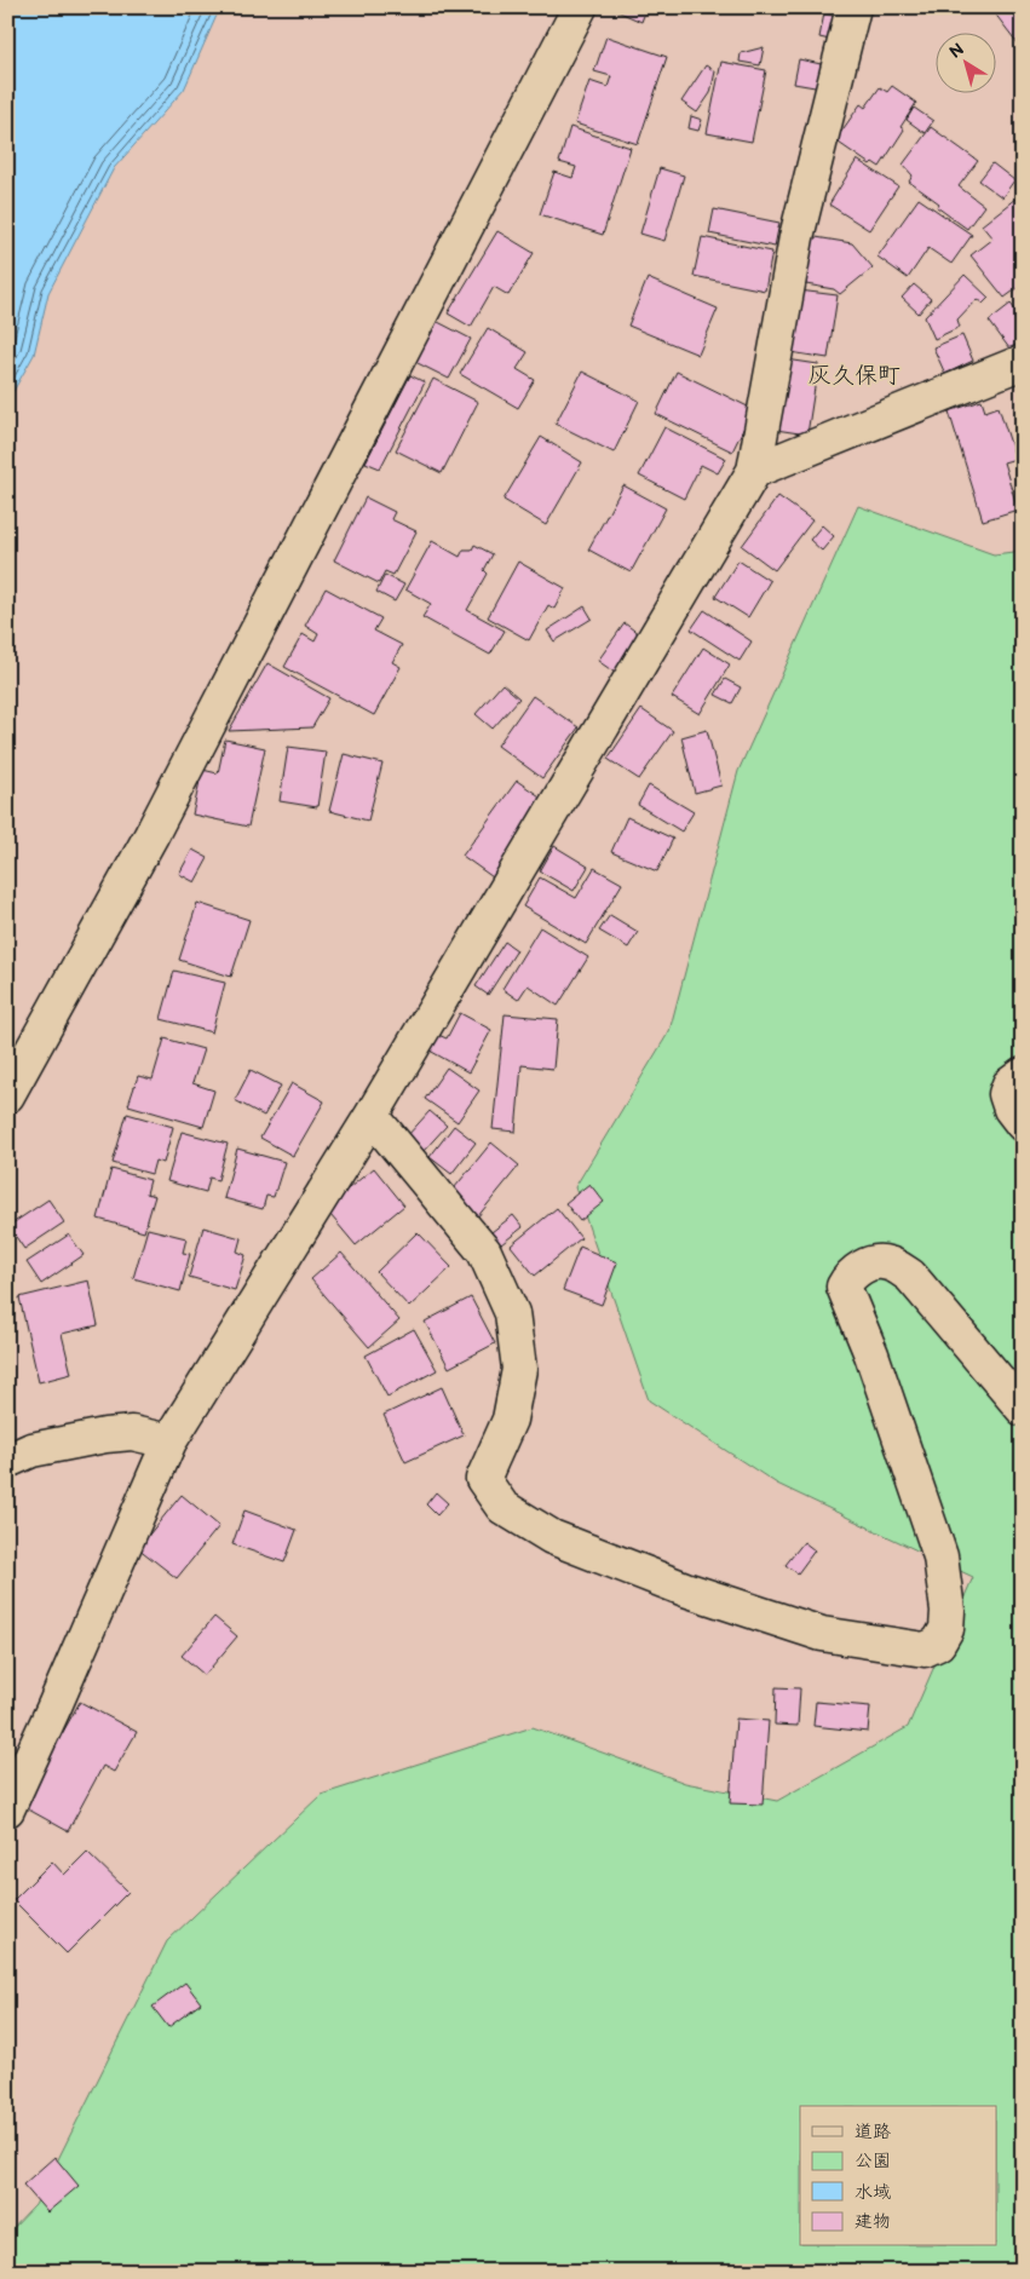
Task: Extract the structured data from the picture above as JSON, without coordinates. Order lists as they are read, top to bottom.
{
  "districts": ["灰久保町"],
  "legend": [
    "道路",
    "公園",
    "水域",
    "建物"
  ],
  "north": "top left"
}
